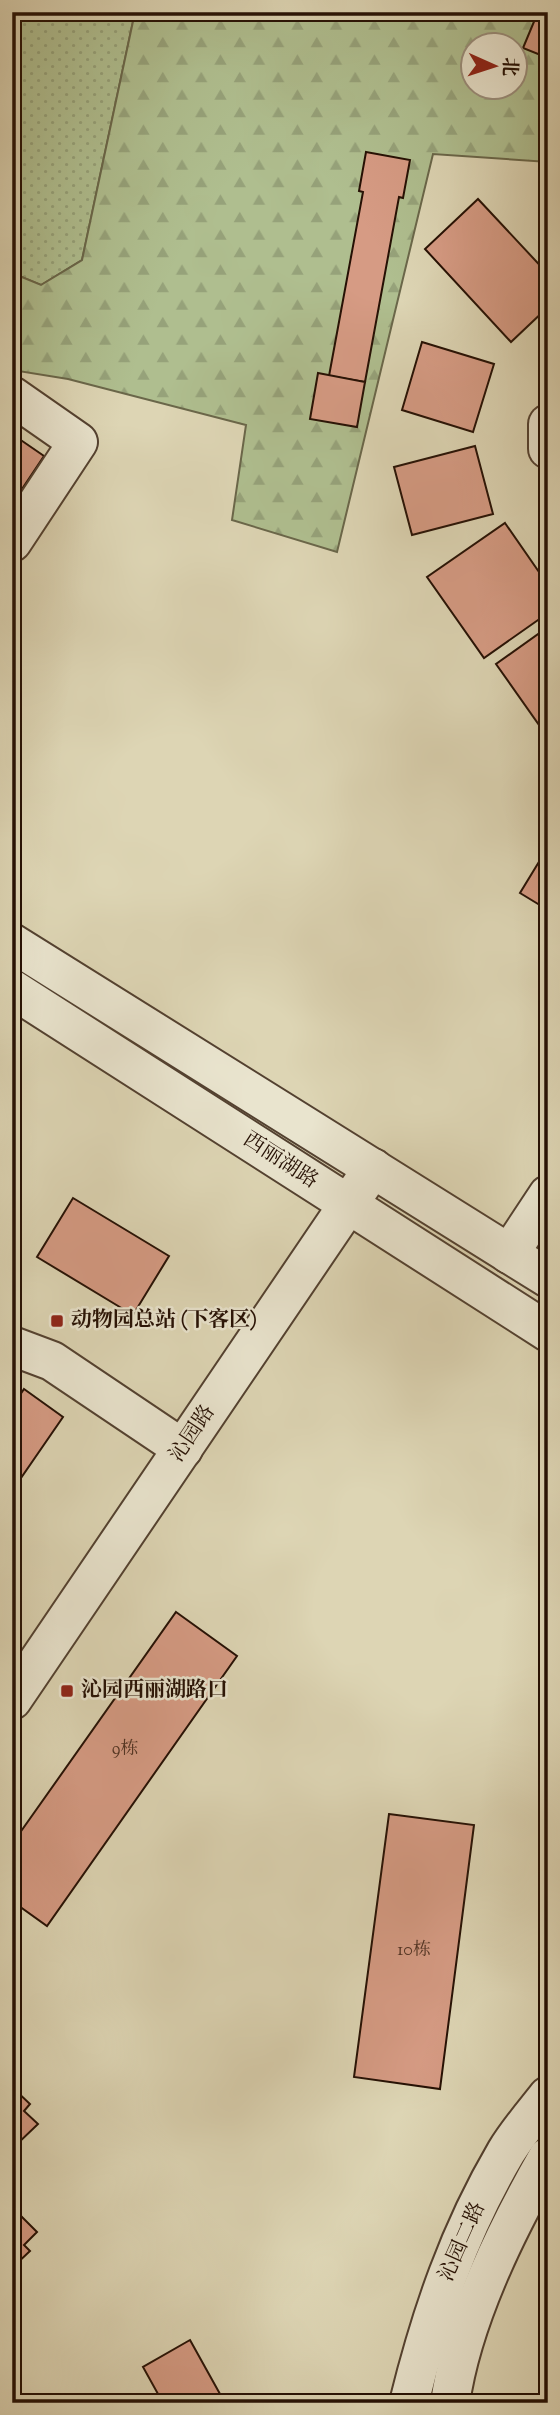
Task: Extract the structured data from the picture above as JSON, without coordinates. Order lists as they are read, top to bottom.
{
  "streets": {
    "street": ["西丽湖路", "沁园路", "沁园二路"]
  },
  "crossings": [
    ["西丽湖路", "沁园路"]
  ],
  "places": {
    "transit": ["动物园总站 (下客区)", "沁园西丽湖路口"]
  },
  "house_numbers": ["9栋", "10栋"],
  "north": "right"
}
